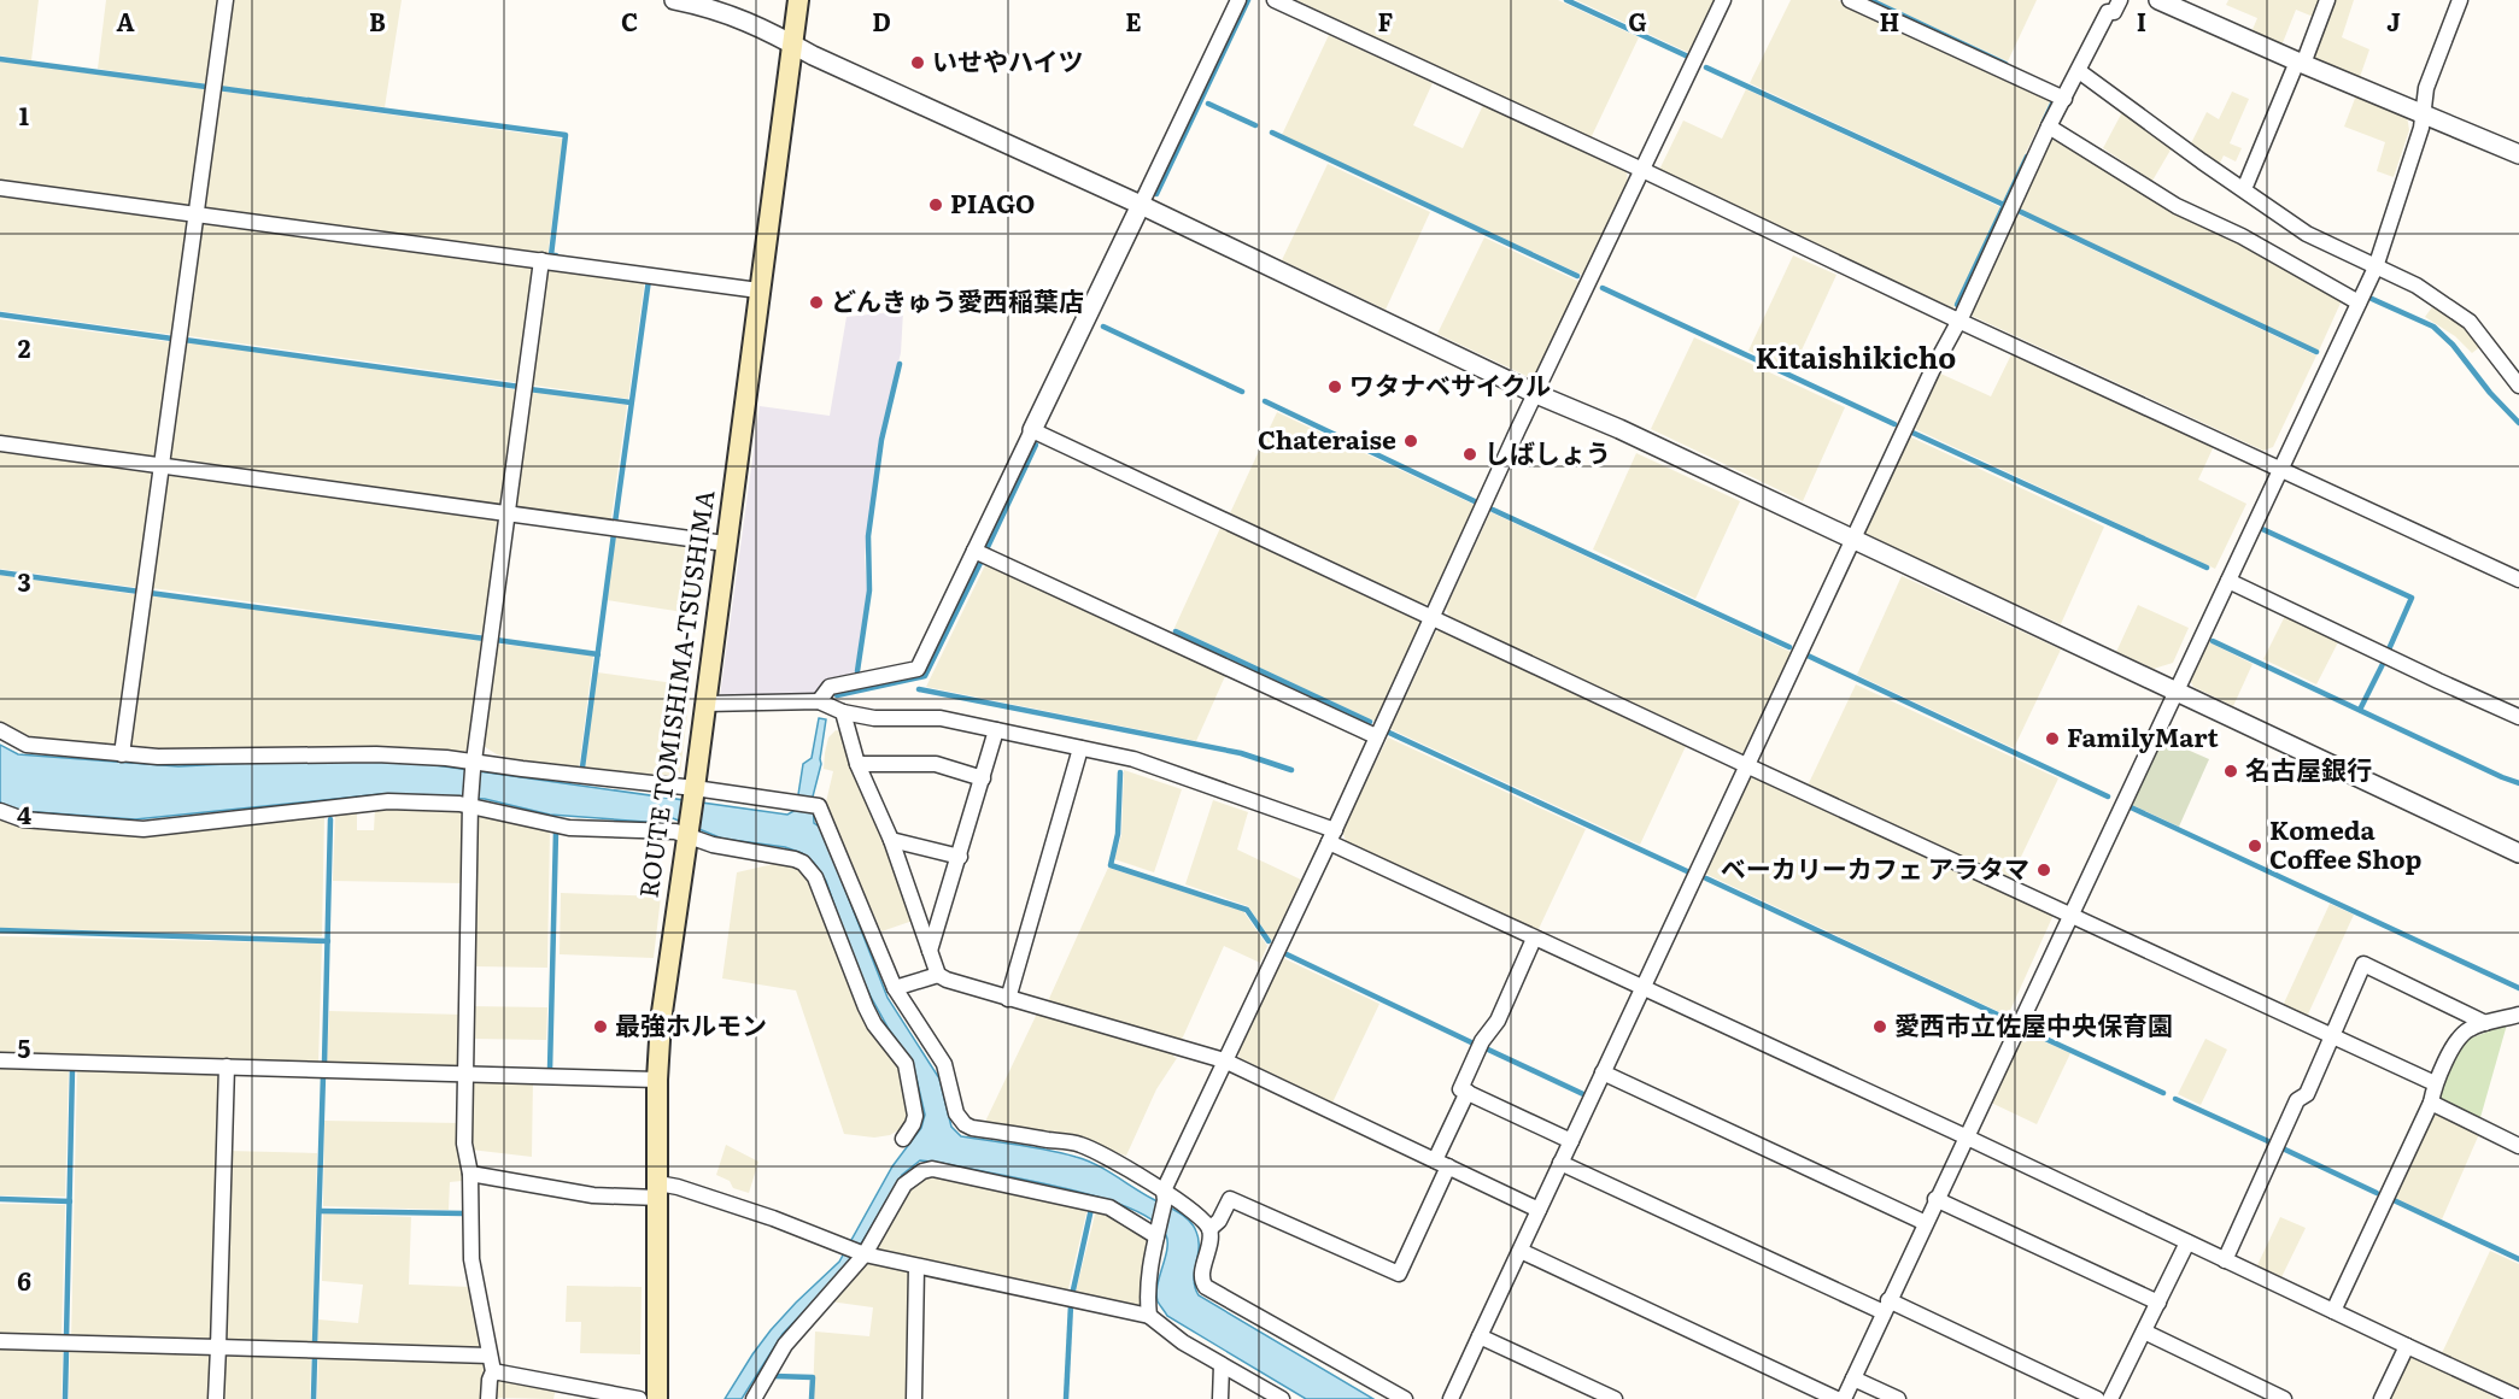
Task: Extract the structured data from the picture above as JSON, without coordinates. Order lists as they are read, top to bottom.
{
  "streets": {
    "main road": ["ROUTE TOMISHIMA-TSUSHIMA"]
  },
  "districts": ["Kitaishikicho"],
  "places": [
    "いせやハイツ",
    "PIAGO",
    "どんきゅう愛西稲葉店",
    "ワタナベサイクル",
    "Chateraise",
    "しばしょう",
    "FamilyMart",
    "名古屋銀行",
    "Komeda Coffee Shop",
    "ベーカリーカフェ アラタマ",
    "最強ホルモン",
    "愛西市立佐屋中央保育園"
  ],
  "grid": {
    "columns": [
      "A",
      "B",
      "C",
      "D",
      "E",
      "F",
      "G",
      "H",
      "I",
      "J"
    ],
    "rows": [
      "1",
      "2",
      "3",
      "4",
      "5",
      "6"
    ]
  }
}
